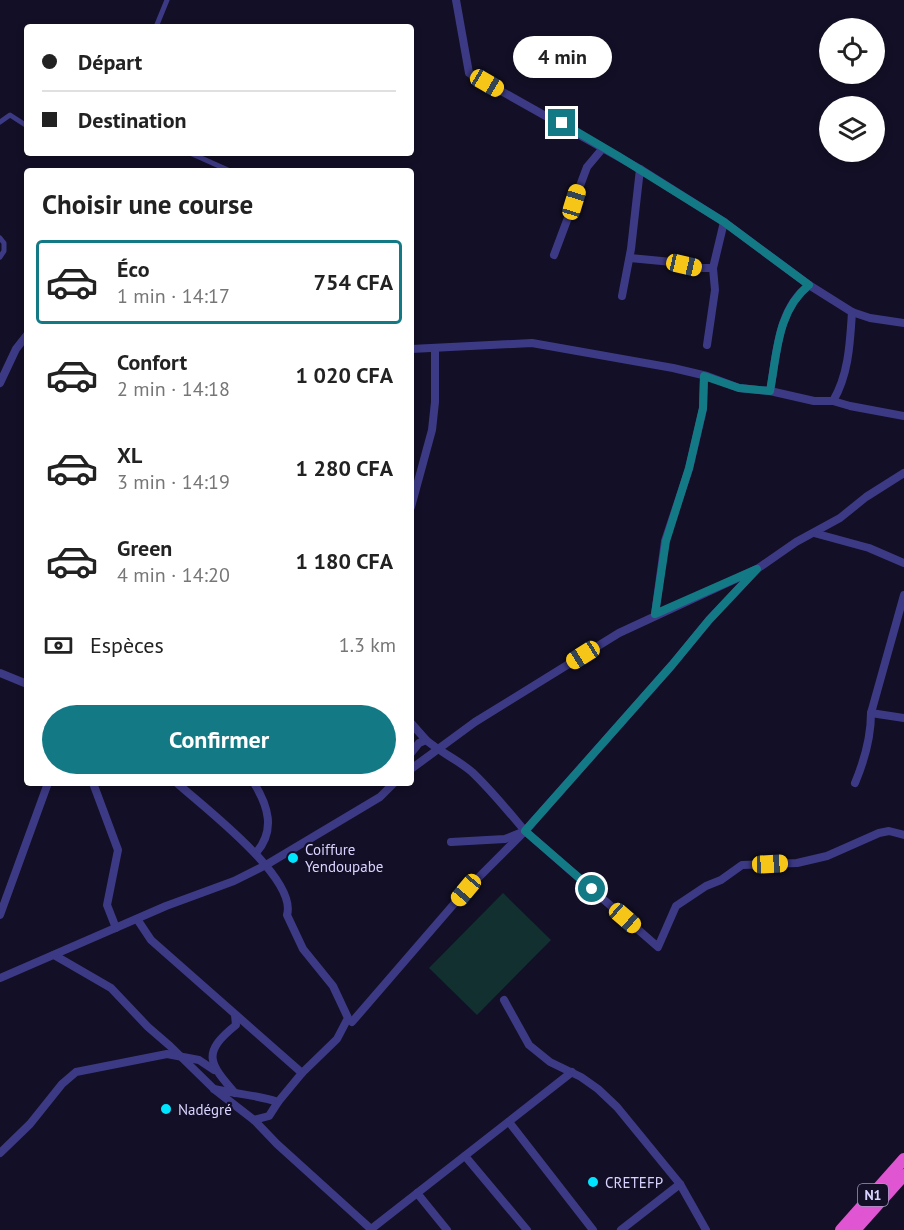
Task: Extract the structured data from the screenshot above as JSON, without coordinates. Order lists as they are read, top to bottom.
{
  "streets": {
    "highway": ["N1"]
  },
  "places": ["Coiffure Yendoupabe", "Nadégré", "CRETEFP"],
  "page": {
    "banner": ["Départ", "Destination"],
    "bubble": "4 min",
    "heading": "Choisir une course",
    "list": [
      {
        "name": "Éco",
        "note": "1 min · 14:17",
        "value": "754 CFA"
      },
      {
        "name": "Confort",
        "note": "2 min · 14:18",
        "value": "1 020 CFA"
      },
      {
        "name": "XL",
        "note": "3 min · 14:19",
        "value": "1 280 CFA"
      },
      {
        "name": "Green",
        "note": "4 min · 14:20",
        "value": "1 180 CFA"
      }
    ],
    "pay": ["Espèces", "1.3 km"],
    "buttons": "Confirmer"
  }
}
